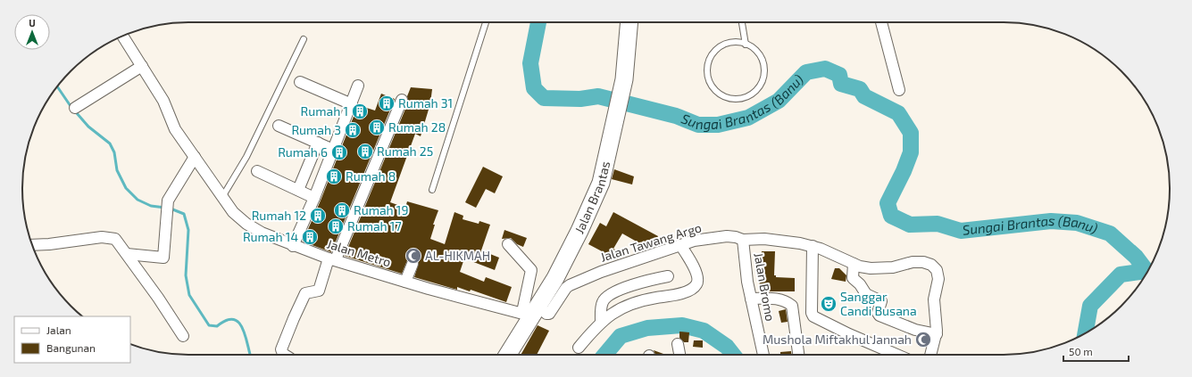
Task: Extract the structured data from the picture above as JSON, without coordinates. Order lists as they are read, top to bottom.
{
  "streets": {
    "main road": ["Jalan Brantas"],
    "street": ["Jalan Tawang Argo", "Jalan Metro", "Jalan Bromo"]
  },
  "crossings": [
    ["Jalan Brantas", "Jalan Tawang Argo"],
    ["Jalan Brantas", "Jalan Metro"],
    ["Jalan Tawang Argo", "Jalan Metro"],
    ["Jalan Tawang Argo", "Jalan Bromo"]
  ],
  "water": ["Sungai Brantas (Banu)"],
  "places": {
    "building": [
      "Rumah 31",
      "Rumah 1",
      "Rumah 28",
      "Rumah 3",
      "Rumah 25",
      "Rumah 6",
      "Rumah 8",
      "Rumah 19",
      "Rumah 12",
      "Rumah 17",
      "Rumah 14"
    ],
    "mosque": ["AL-HIKMAH", "Mushola Miftakhul Jannah"],
    "theatre": ["Sanggar Candi Busana"]
  },
  "legend": ["Jalan", "Bangunan"],
  "scale_bar": "50 m",
  "north": "top"
}
